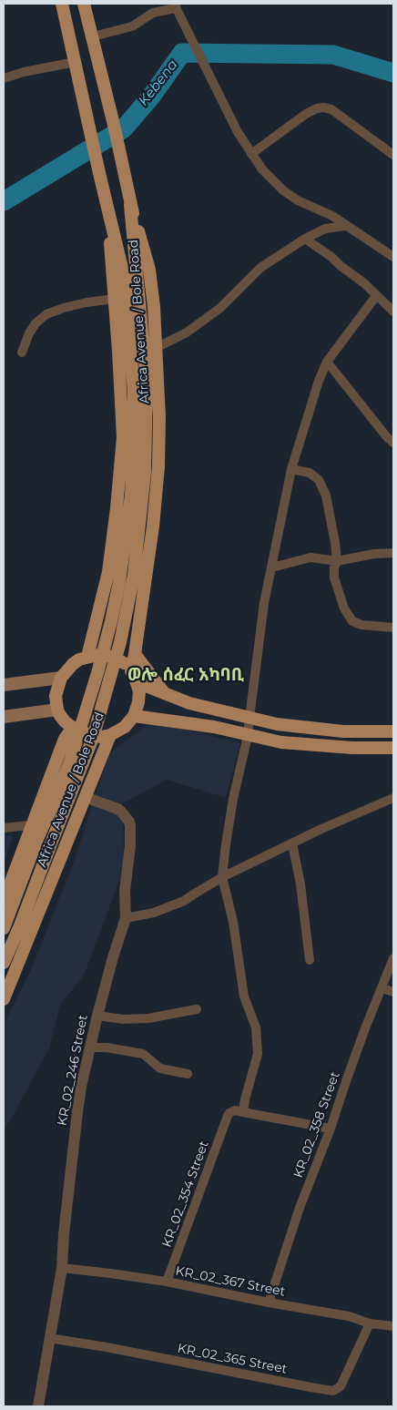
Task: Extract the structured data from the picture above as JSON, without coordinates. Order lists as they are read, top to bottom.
{
  "streets": {
    "main road": ["Africa Avenue / Bole Road"],
    "street": [
      "KR_02_246 Street",
      "KR_02_358 Street",
      "KR_02_354 Street",
      "KR_02_367 Street",
      "KR_02_365 Street"
    ]
  },
  "crossings": [
    ["Africa Avenue / Bole Road", "KR_02_246 Street"],
    ["KR_02_246 Street", "KR_02_367 Street"],
    ["KR_02_246 Street", "KR_02_365 Street"],
    ["KR_02_358 Street", "KR_02_367 Street"],
    ["KR_02_354 Street", "KR_02_367 Street"],
    ["KR_02_367 Street", "KR_02_365 Street"]
  ],
  "districts": ["ወሎ ሰፈር አካባቢ"],
  "water": ["Kebena"]
}
